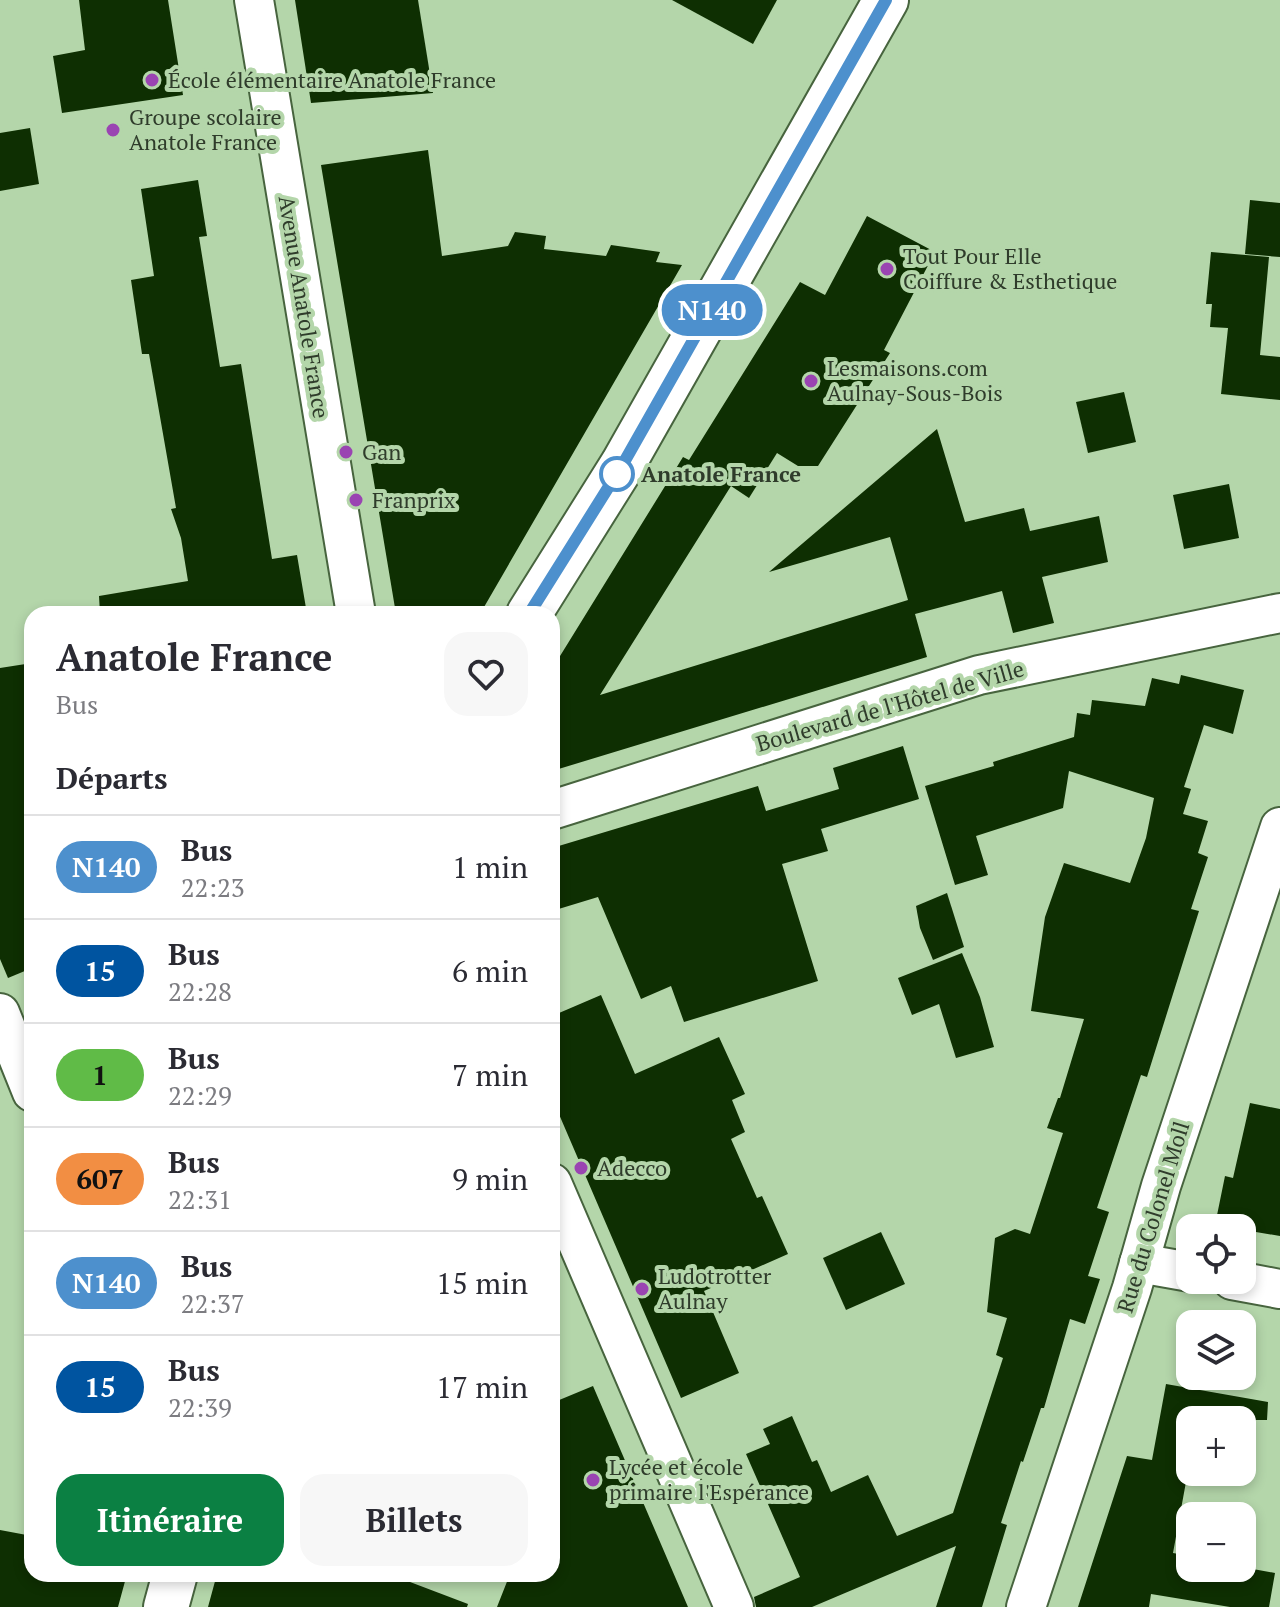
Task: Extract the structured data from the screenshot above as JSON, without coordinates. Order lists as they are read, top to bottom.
{
  "streets": {
    "street": ["Avenue Anatole France", "Boulevard de l'Hôtel de Ville", "Rue du Colonel Moll"]
  },
  "places": [
    "École élémentaire Anatole France",
    "Groupe scolaire Anatole France",
    "Tout Pour Elle Coiffure & Esthetique",
    "Lesmaisons.com Aulnay-Sous-Bois",
    "Gan",
    "Anatole France",
    "Franprix",
    "Adecco",
    "Ludotrotter Aulnay",
    "Lycée et école primaire l'Espérance"
  ],
  "lines": ["bus line N140"],
  "page": {
    "on_map": "N140",
    "heading": [
      ["Anatole France", "Bus"],
      "Départs"
    ],
    "list": [
      {
        "mark": "N140",
        "name": "Bus",
        "note": "22:23",
        "value": "1 min"
      },
      {
        "mark": "15",
        "name": "Bus",
        "note": "22:28",
        "value": "6 min"
      },
      {
        "mark": "1",
        "name": "Bus",
        "note": "22:29",
        "value": "7 min"
      },
      {
        "mark": "607",
        "name": "Bus",
        "note": "22:31",
        "value": "9 min"
      },
      {
        "mark": "N140",
        "name": "Bus",
        "note": "22:37",
        "value": "15 min"
      },
      {
        "mark": "15",
        "name": "Bus",
        "note": "22:39",
        "value": "17 min"
      }
    ],
    "map_buttons": ["+", "−"],
    "buttons": ["Itinéraire", "Billets"]
  }
}
